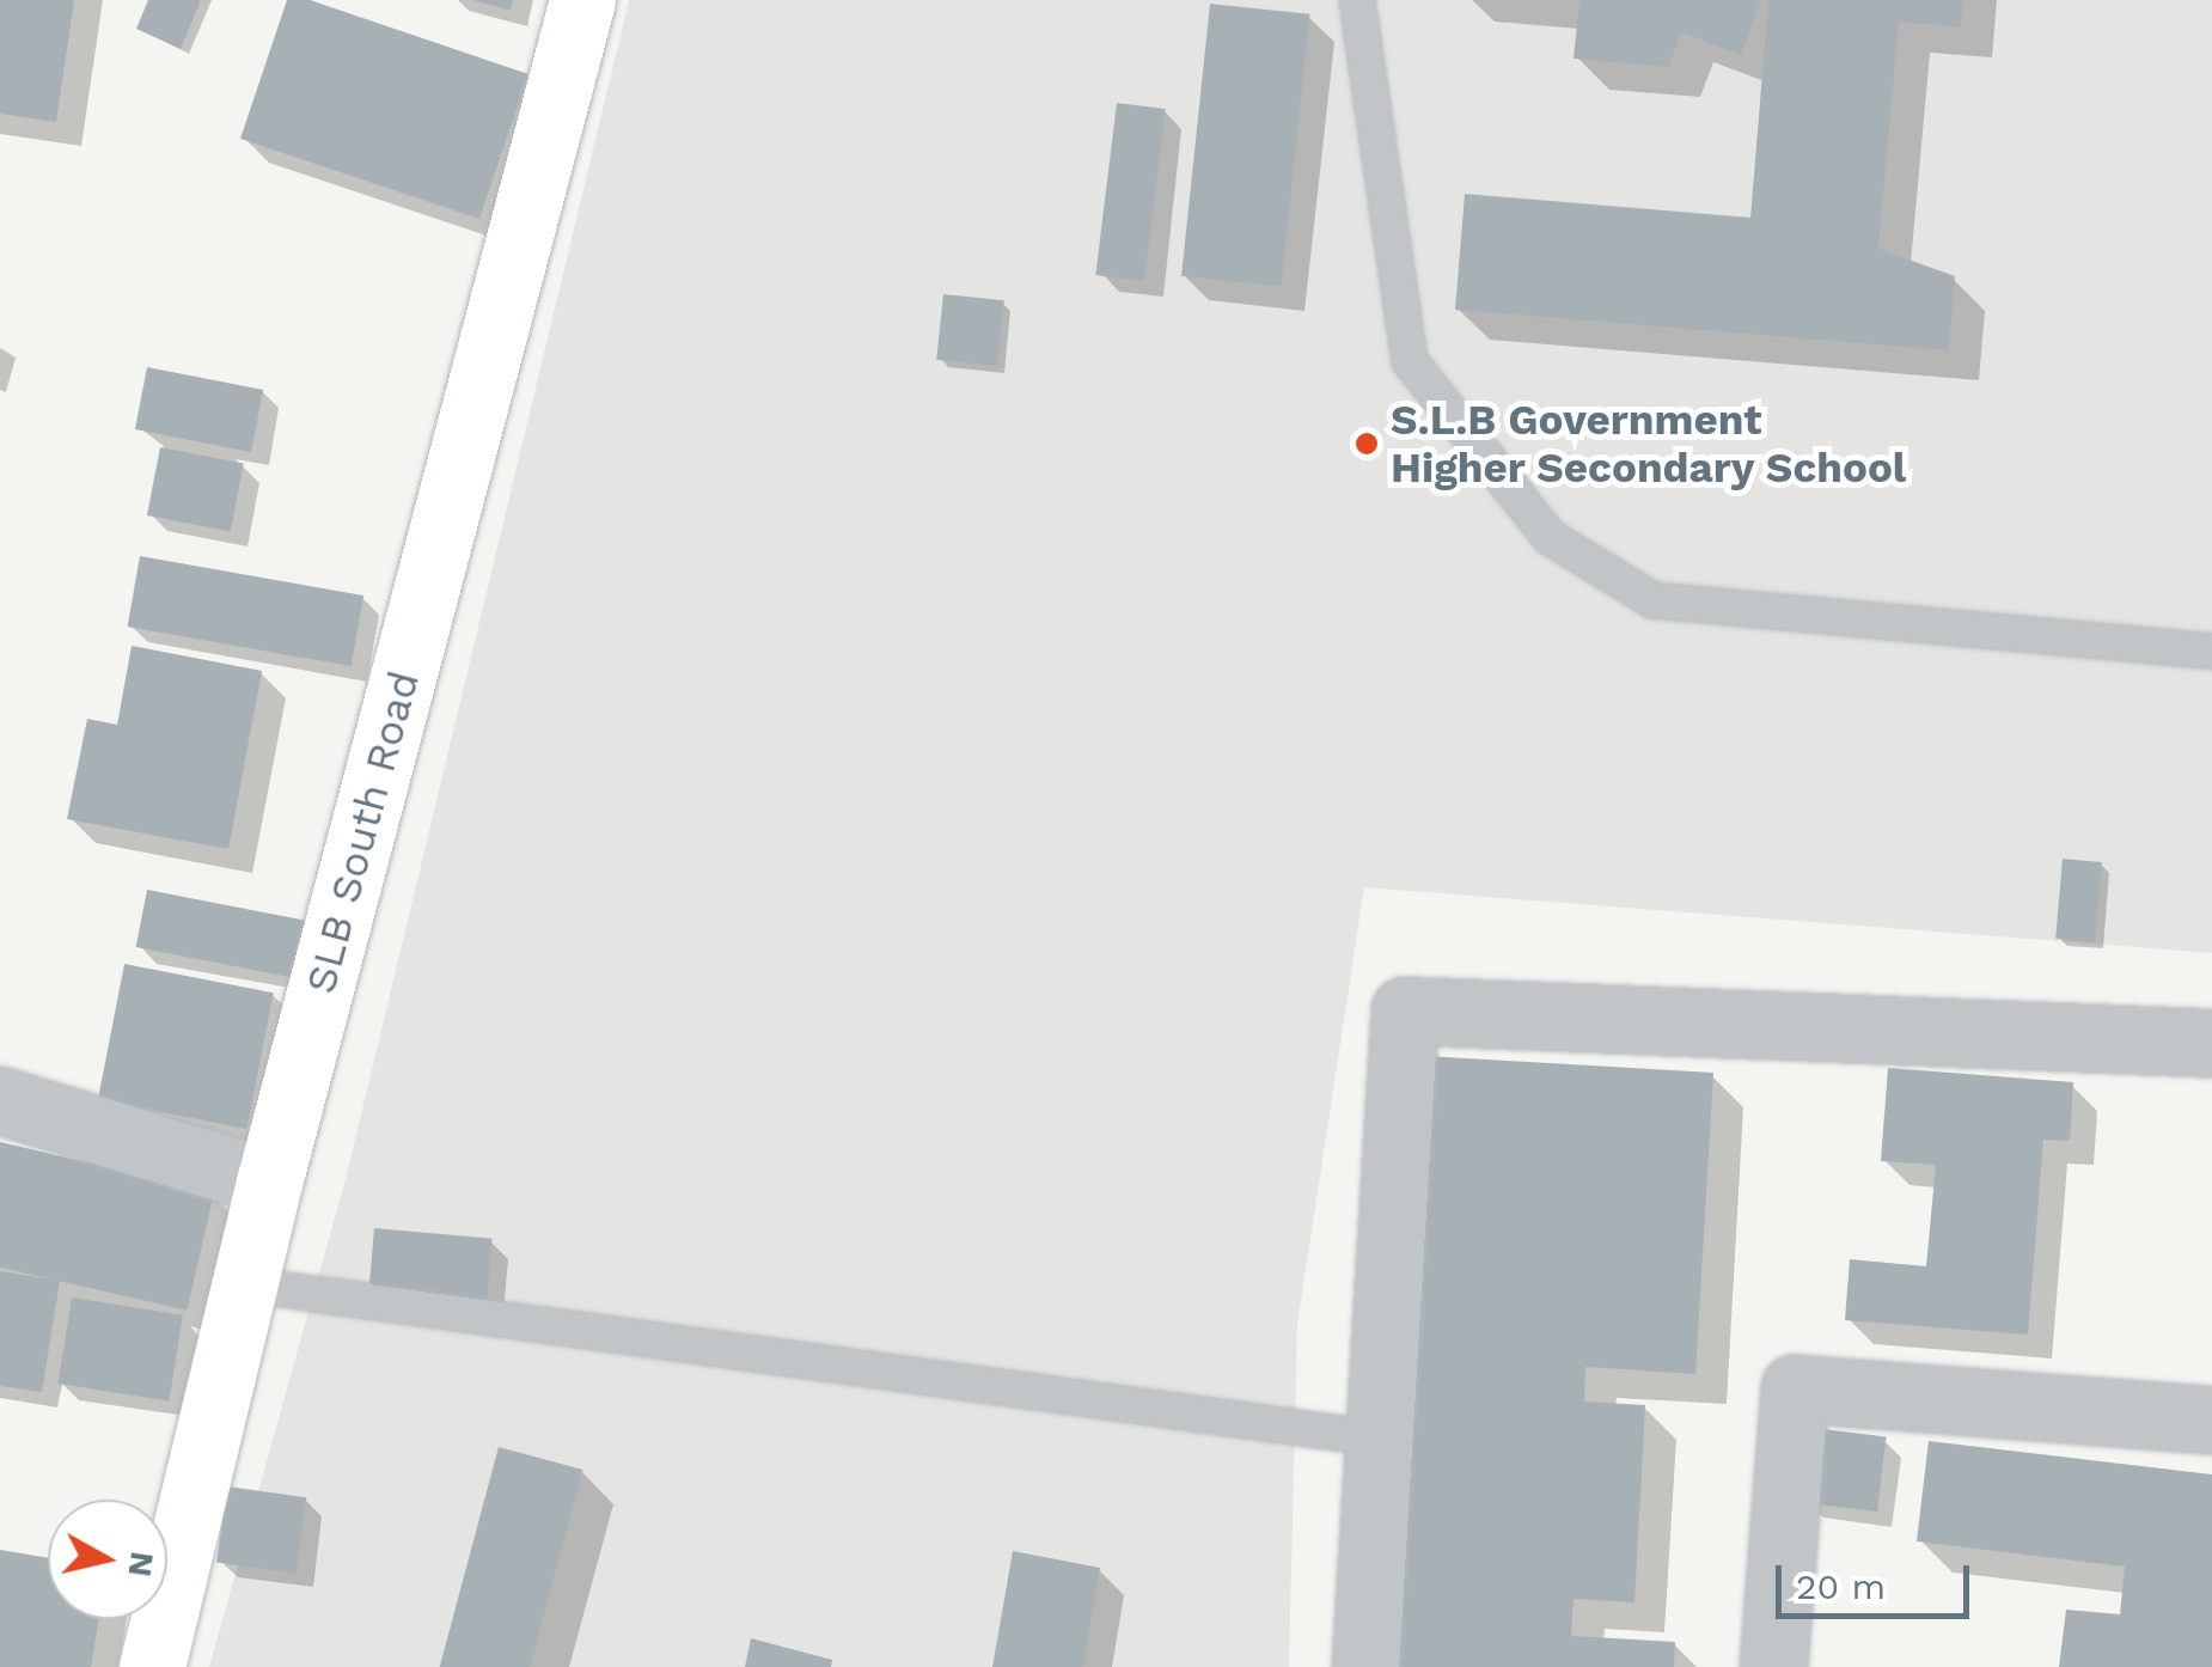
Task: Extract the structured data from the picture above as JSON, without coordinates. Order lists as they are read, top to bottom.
{
  "streets": {
    "street": ["SLB South Road"]
  },
  "places": ["S.L.B Government Higher Secondary School"],
  "scale_bar": "20 m",
  "north": "right"
}
